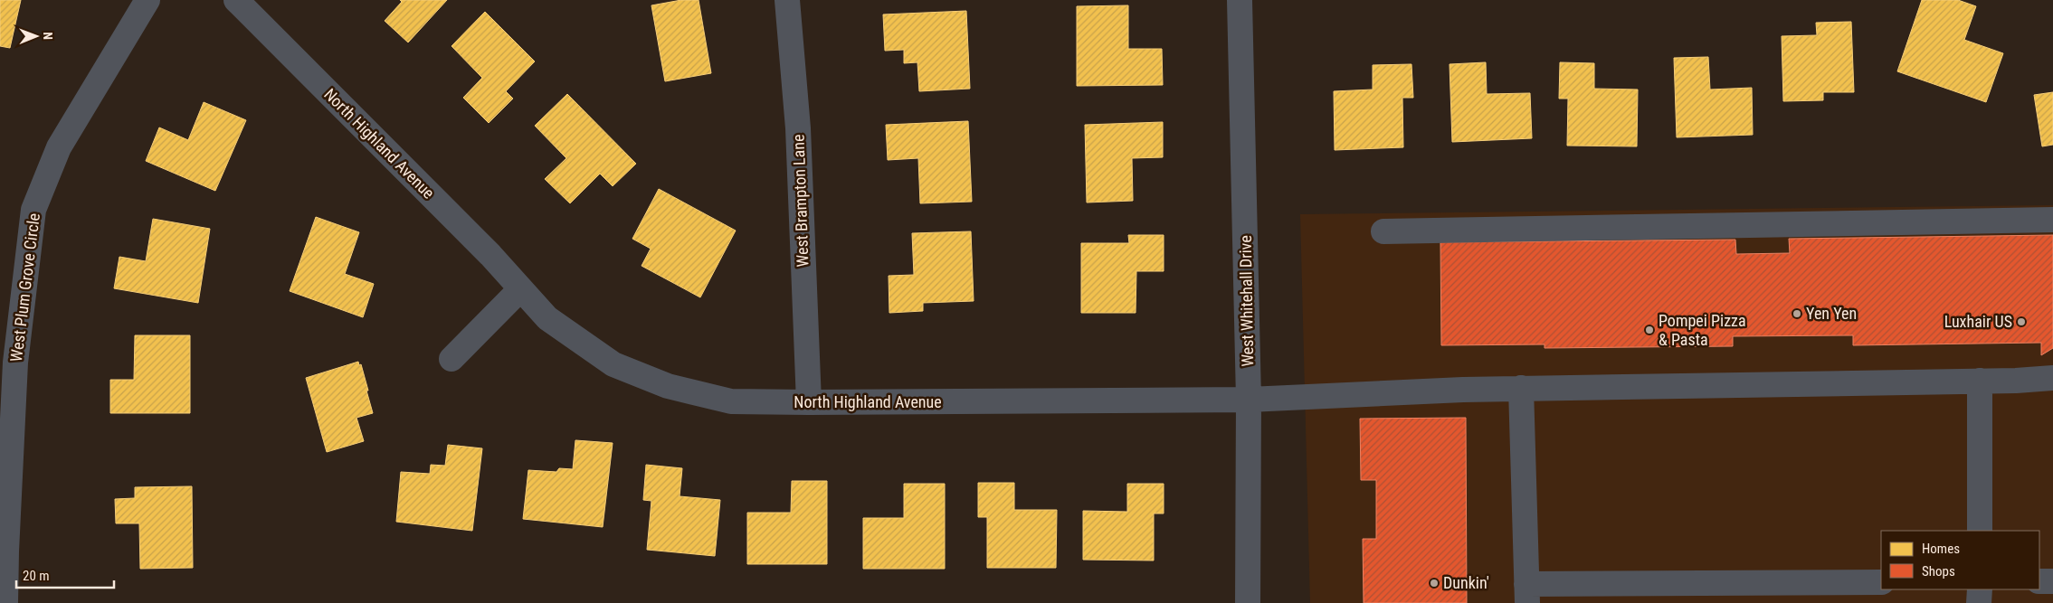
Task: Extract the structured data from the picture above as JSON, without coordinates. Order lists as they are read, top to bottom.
{
  "streets": {
    "street": [
      "North Highland Avenue",
      "West Brampton Lane",
      "West Plum Grove Circle",
      "West Whitehall Drive"
    ]
  },
  "crossings": [
    ["North Highland Avenue", "West Brampton Lane"],
    ["North Highland Avenue", "West Whitehall Drive"]
  ],
  "places": [
    "Yen Yen",
    "Luxhair US",
    "Pompei Pizza & Pasta",
    "Dunkin'"
  ],
  "legend": ["Homes", "Shops"],
  "scale_bar": "20 m",
  "north": "right"
}
